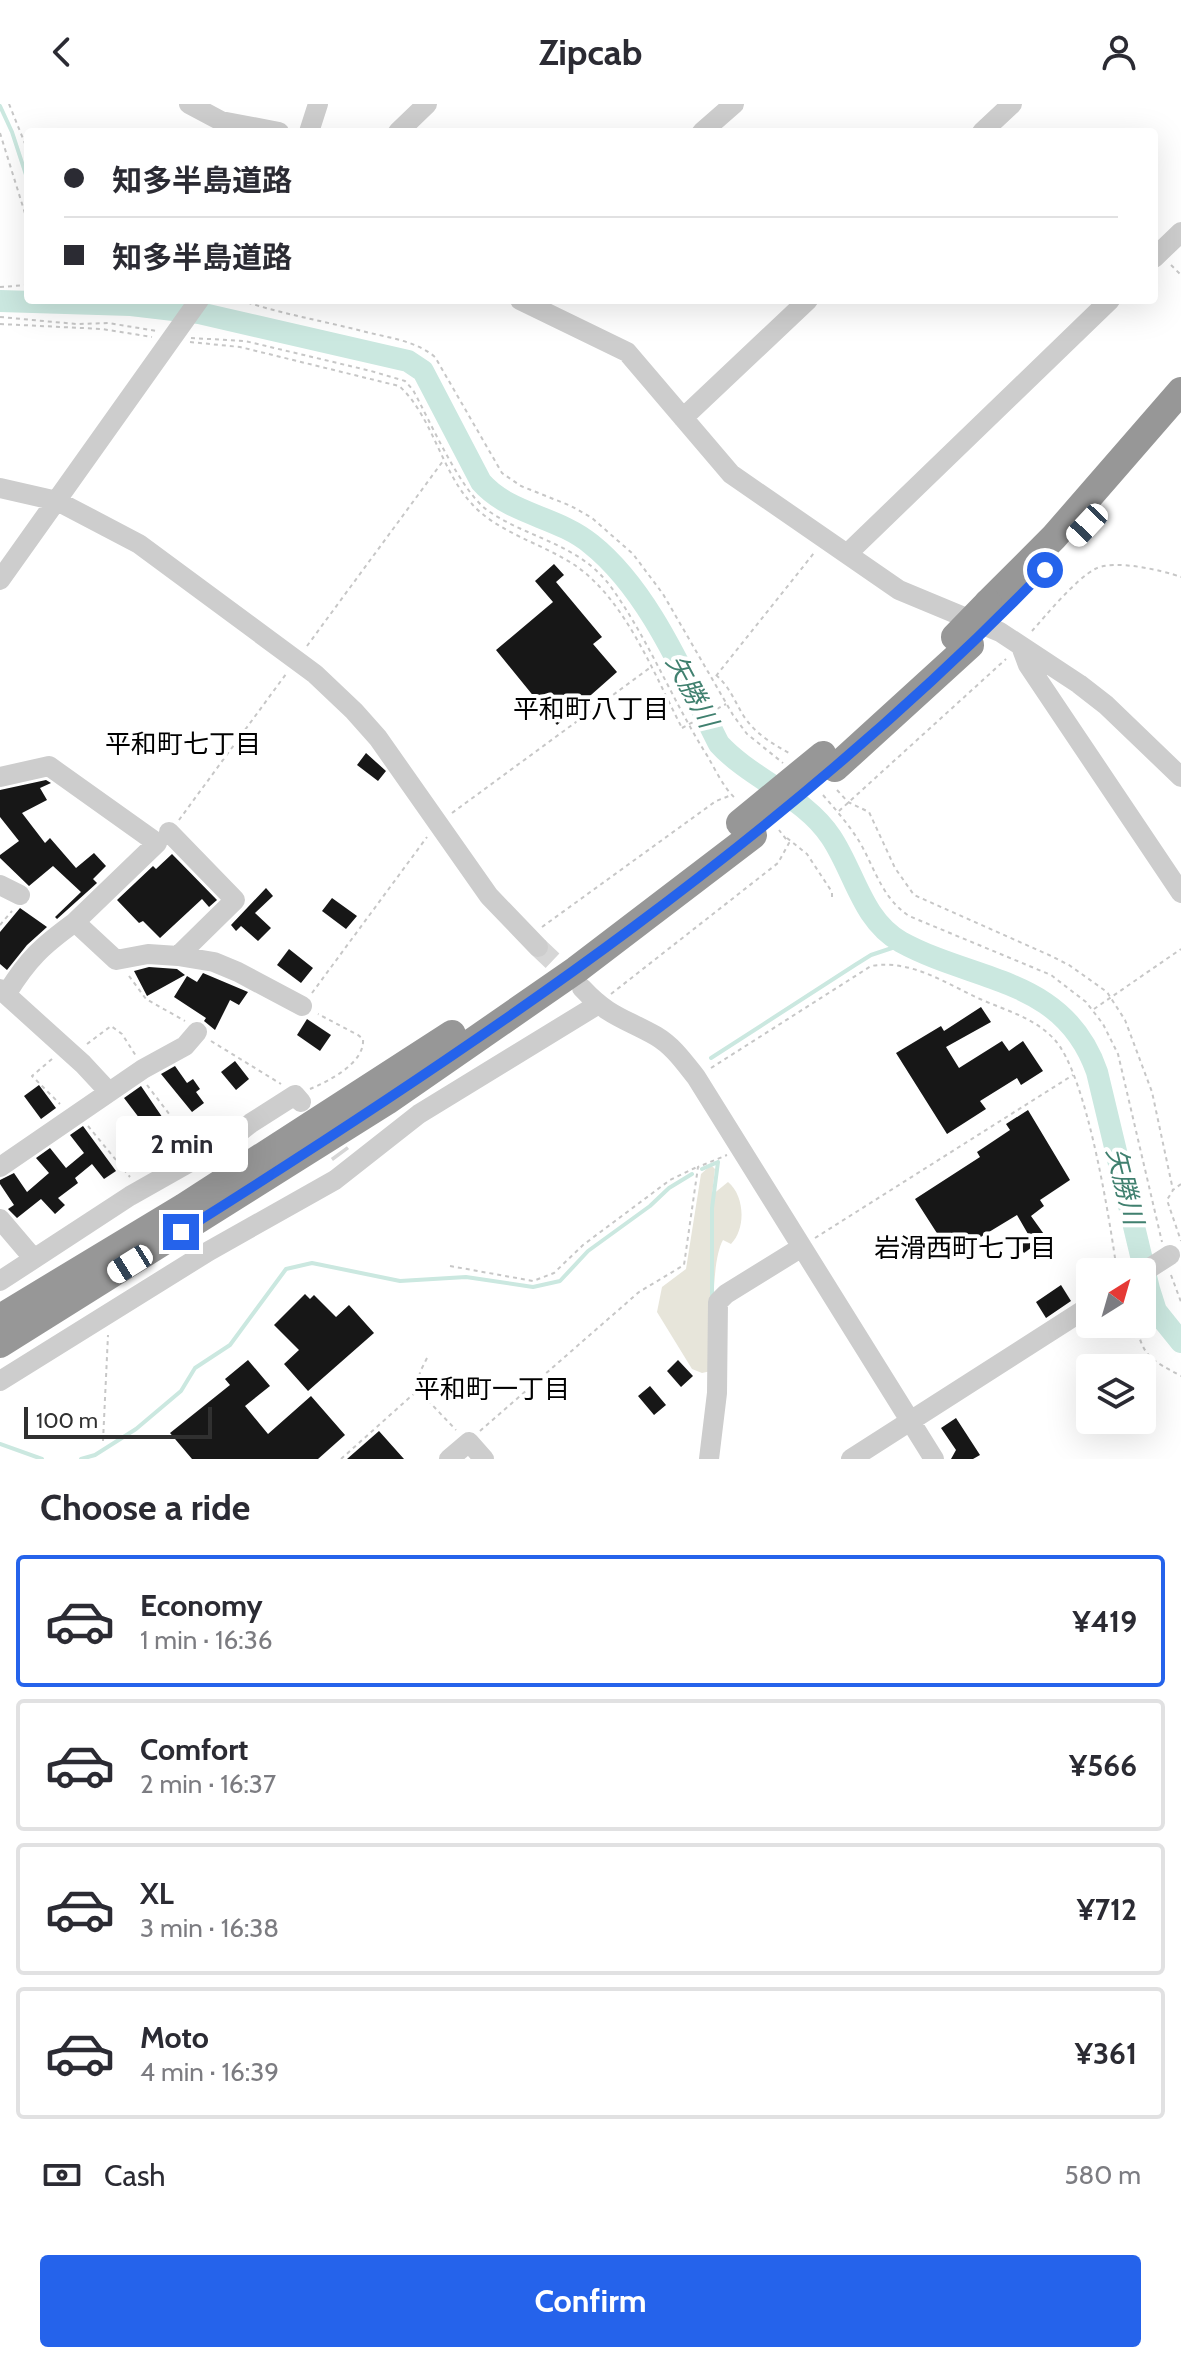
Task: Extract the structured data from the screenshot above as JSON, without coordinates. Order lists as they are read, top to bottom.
{
  "districts": [
    "平和町八丁目",
    "平和町七丁目",
    "岩滑西町七丁目",
    "平和町一丁目"
  ],
  "water": ["矢勝川"],
  "scale_bar": "100 m",
  "north": "top right",
  "page": {
    "header": "Zipcab",
    "banner": ["知多半島道路", "知多半島道路"],
    "bubble": "2 min",
    "scale": "100 m",
    "heading": "Choose a ride",
    "list": [
      {
        "name": "Economy",
        "note": "1 min · 16:36",
        "value": "¥419"
      },
      {
        "name": "Comfort",
        "note": "2 min · 16:37",
        "value": "¥566"
      },
      {
        "name": "XL",
        "note": "3 min · 16:38",
        "value": "¥712"
      },
      {
        "name": "Moto",
        "note": "4 min · 16:39",
        "value": "¥361"
      }
    ],
    "pay": ["Cash", "580 m"],
    "buttons": "Confirm"
  }
}
